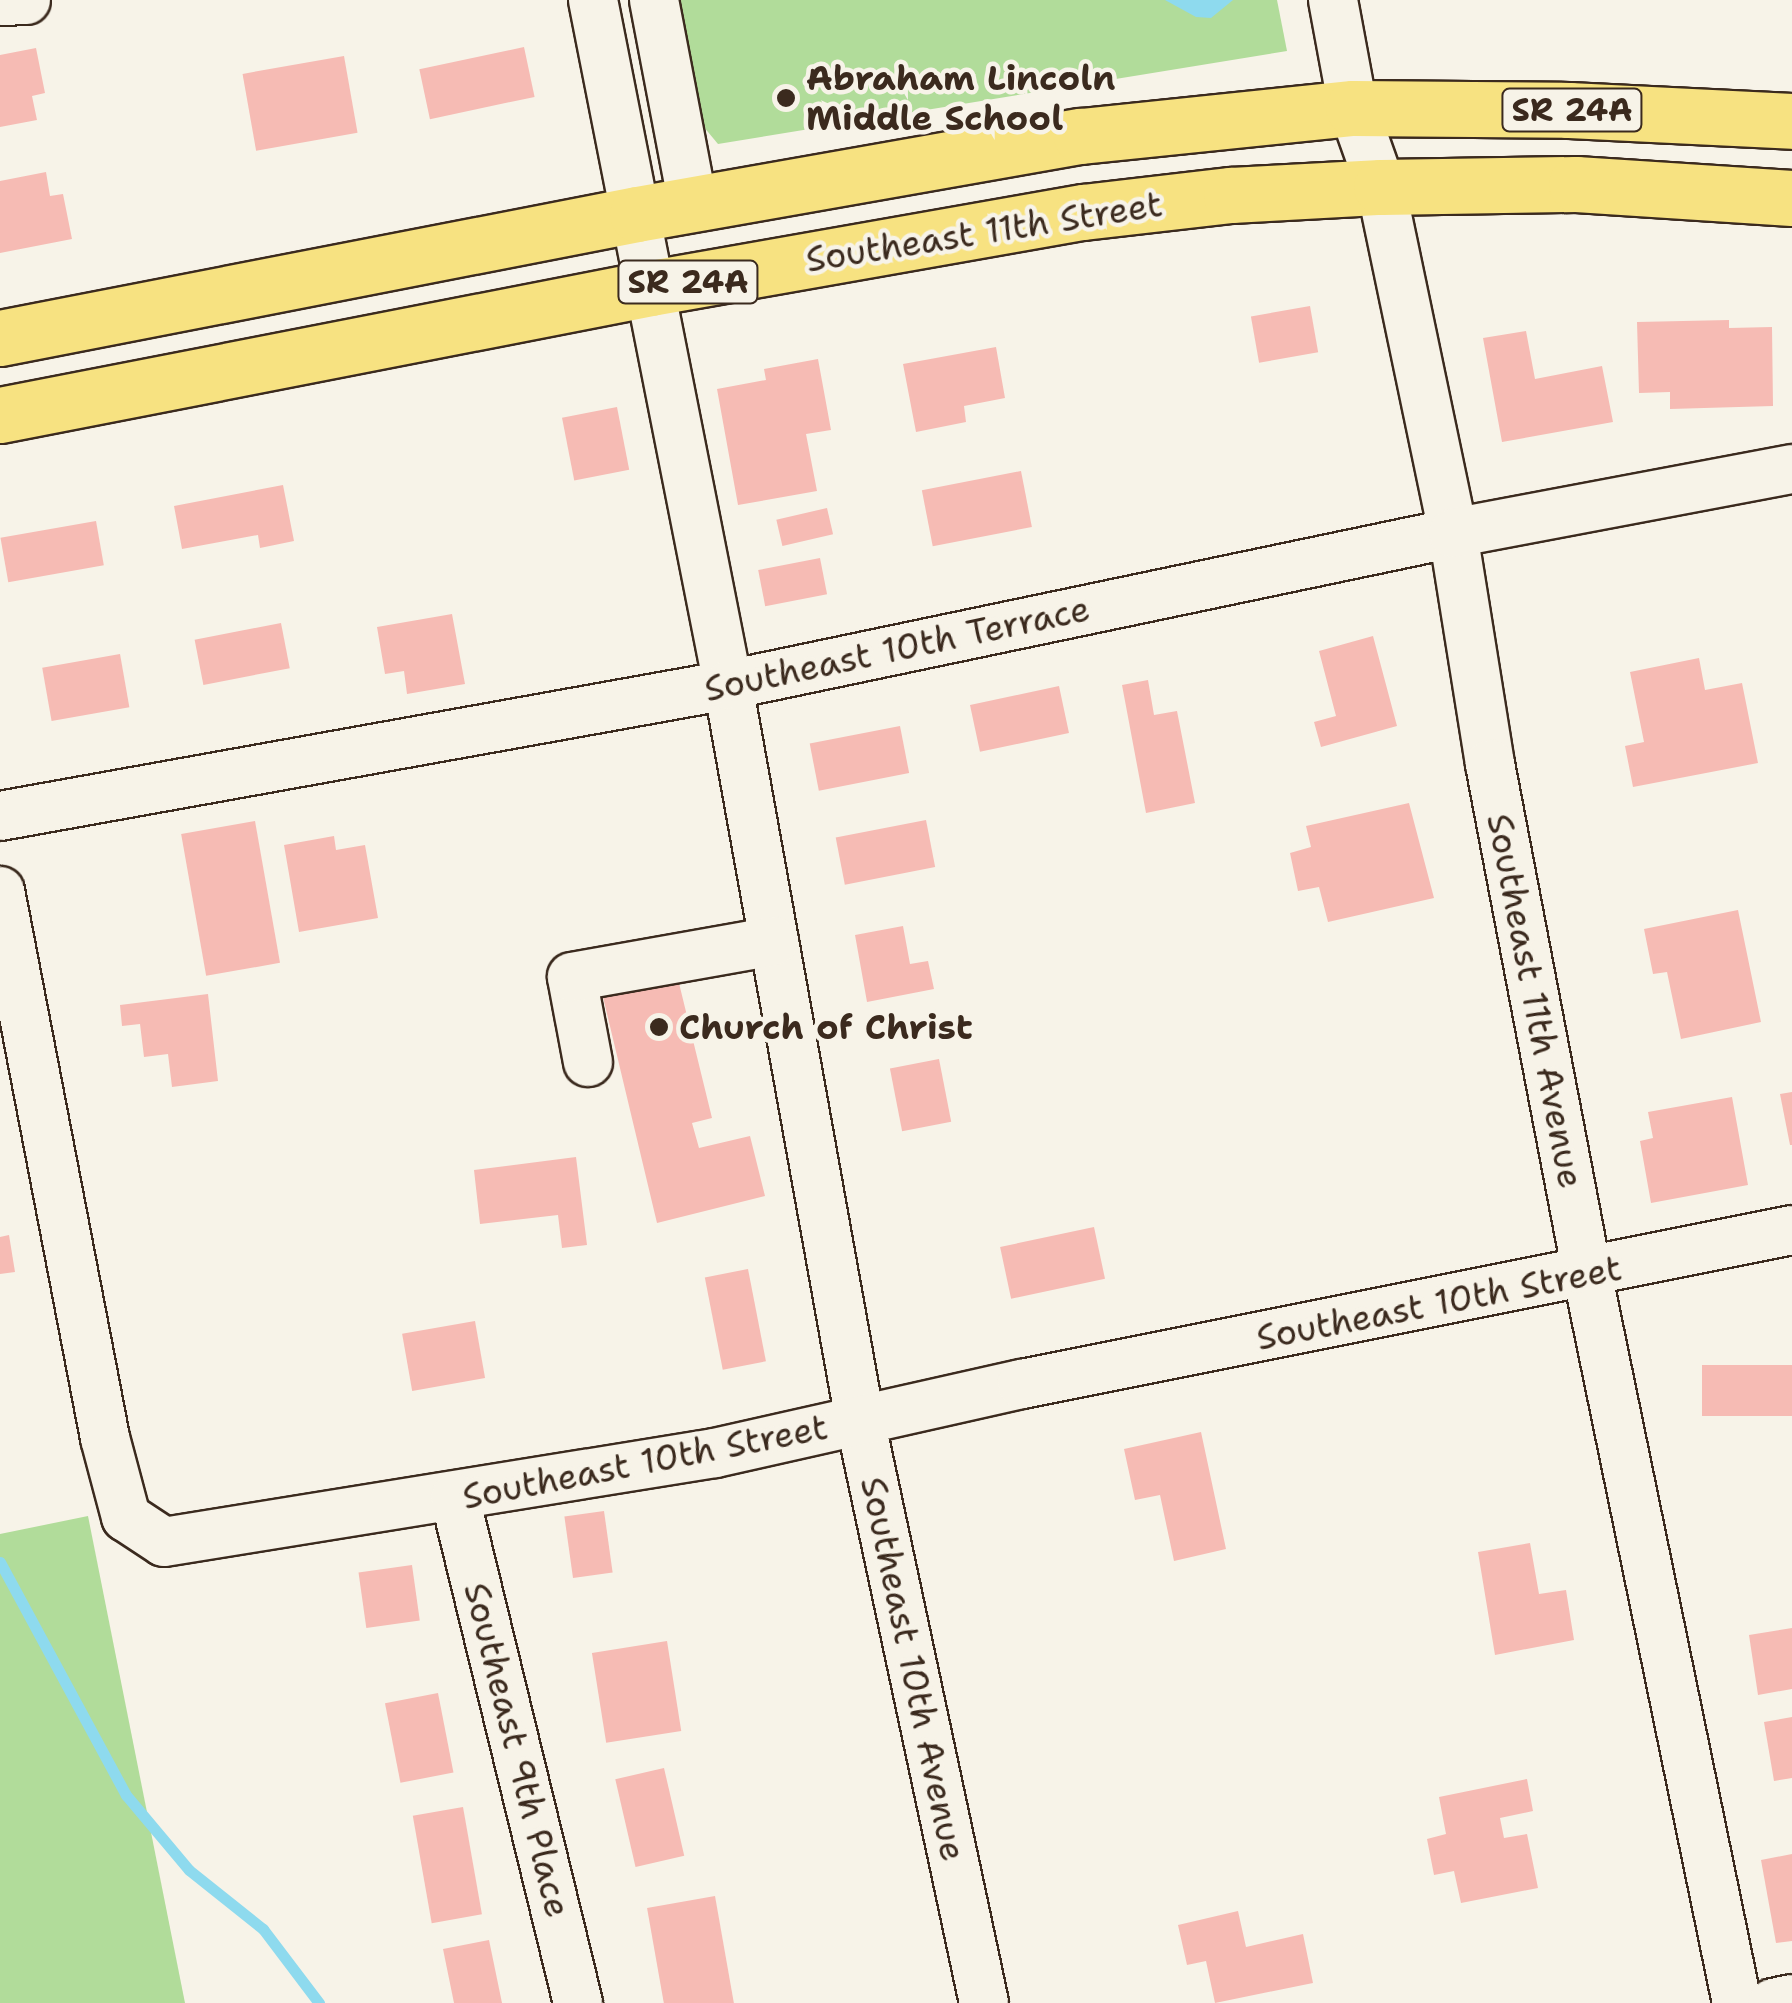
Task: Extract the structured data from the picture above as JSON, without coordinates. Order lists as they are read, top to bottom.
{
  "streets": {
    "highway": ["SR 24A", "Southeast 11th Street"],
    "street": [
      "Southeast 10th Terrace",
      "Southeast 11th Avenue",
      "Southeast 10th Street",
      "Southeast 10th Avenue",
      "Southeast 9th Place"
    ]
  },
  "crossings": [
    ["SR 24A", "Southeast 11th Street"],
    ["SR 24A", "Southeast 11th Avenue"],
    ["SR 24A", "Southeast 10th Avenue"],
    ["Southeast 11th Street", "Southeast 11th Avenue"],
    ["Southeast 11th Street", "Southeast 10th Avenue"],
    ["Southeast 10th Terrace", "Southeast 11th Avenue"],
    ["Southeast 10th Terrace", "Southeast 10th Avenue"],
    ["Southeast 11th Avenue", "Southeast 10th Street"],
    ["Southeast 10th Street", "Southeast 10th Avenue"],
    ["Southeast 10th Street", "Southeast 9th Place"]
  ],
  "places": ["Abraham Lincoln Middle School", "Church of Christ"]
}
